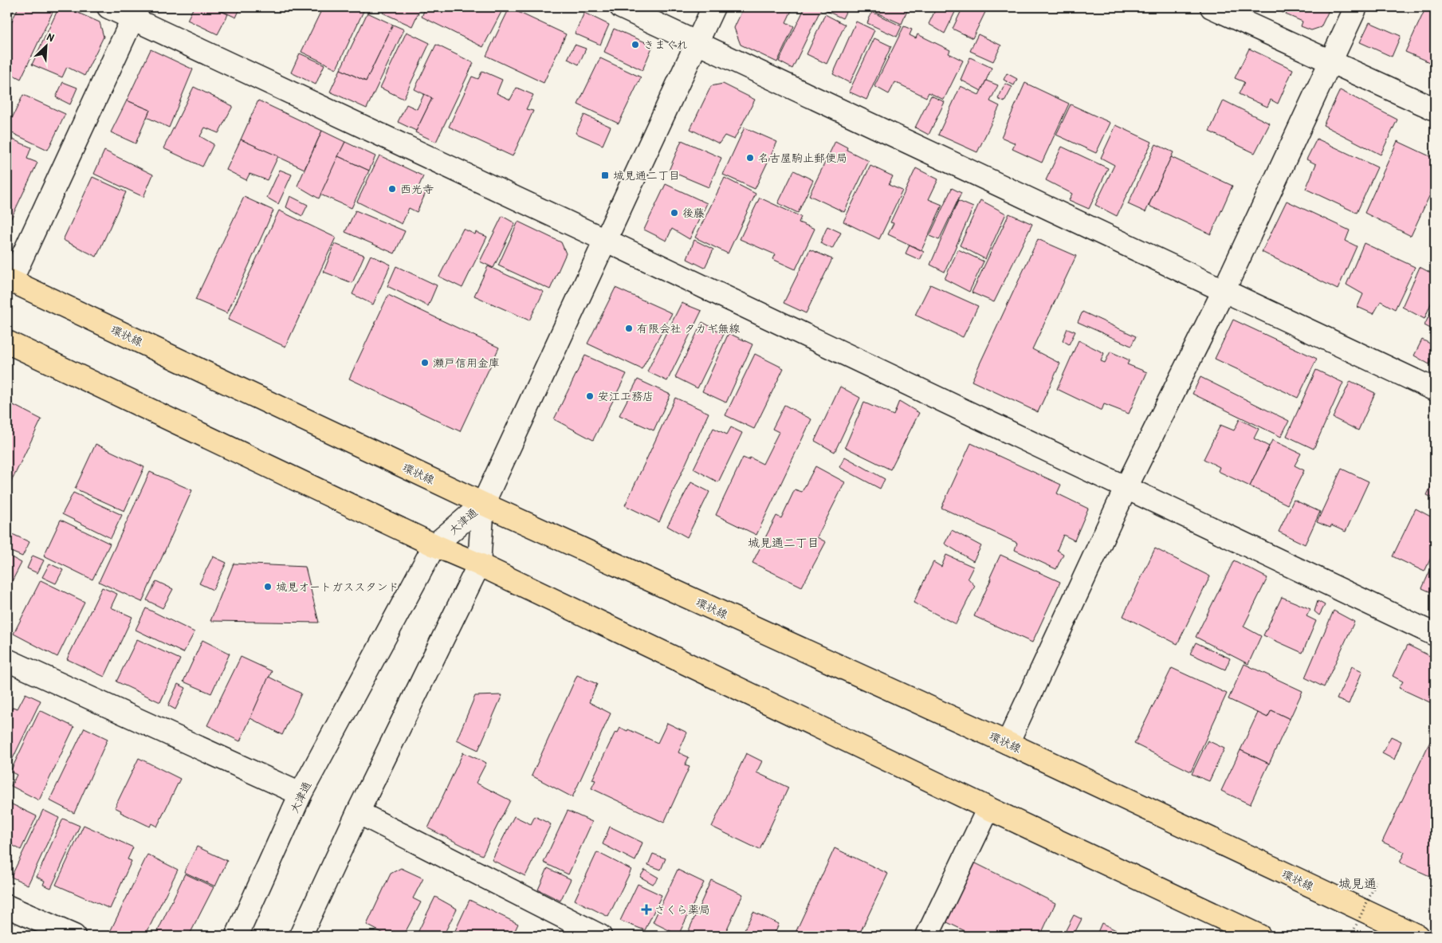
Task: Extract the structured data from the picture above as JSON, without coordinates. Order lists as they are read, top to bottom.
{
  "streets": {
    "main road": ["環状線"],
    "street": ["大津通"]
  },
  "crossings": [
    ["環状線", "大津通"]
  ],
  "districts": ["城見通二丁目", "城見通"],
  "places": {
    "other": [
      "きまぐれ",
      "名古屋駒止郵便局",
      "西光寺",
      "後藤",
      "有限会社 タカギ無線",
      "瀬戸信用金庫",
      "安江工務店",
      "城見オートガススタンド"
    ],
    "transit": ["城見通二丁目"],
    "health": ["さくら薬局"]
  },
  "north": "top right"
}
